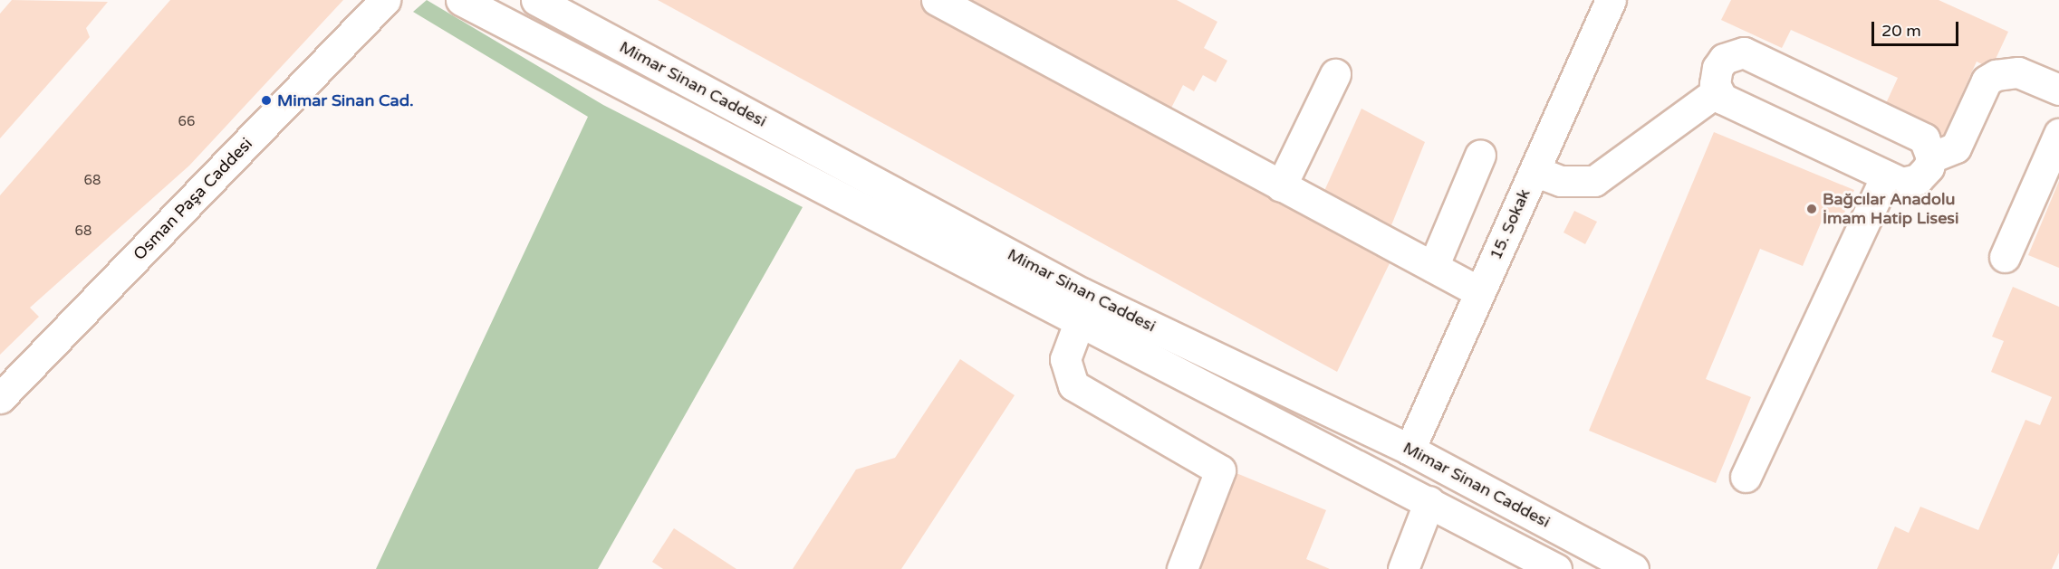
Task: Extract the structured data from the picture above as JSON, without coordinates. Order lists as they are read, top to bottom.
{
  "streets": {
    "main road": ["Mimar Sinan Caddesi", "Osman Paşa Caddesi", "15. Sokak"]
  },
  "crossings": [
    ["Mimar Sinan Caddesi", "15. Sokak"]
  ],
  "places": ["Mimar Sinan Cad.", "Bağcılar Anadolu İmam Hatip Lisesi"],
  "house_numbers": ["66", "68", "68"],
  "scale_bar": "20 m"
}
